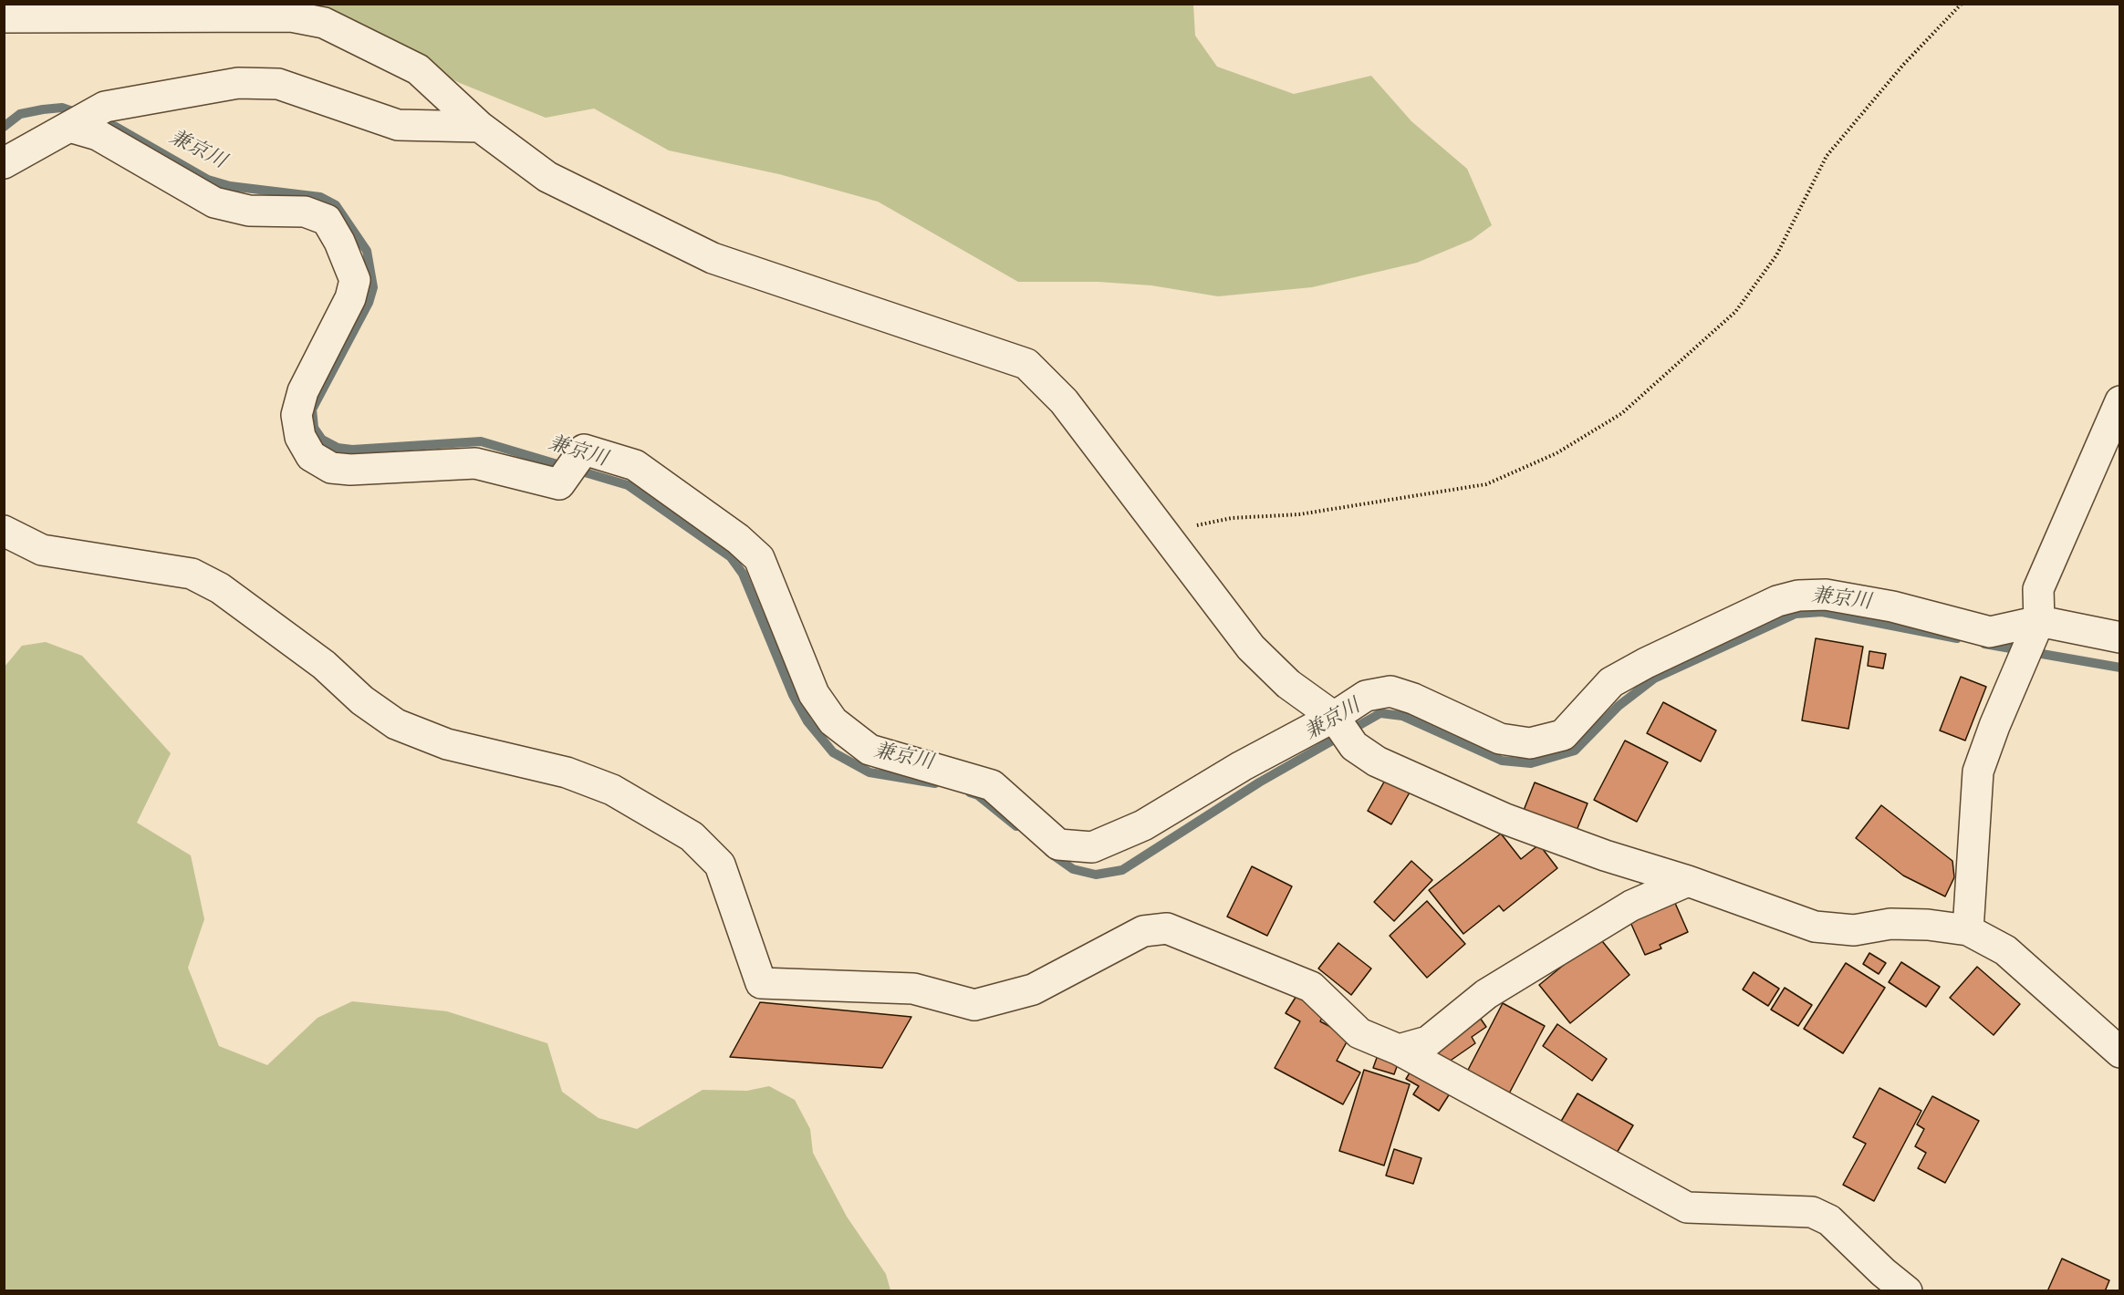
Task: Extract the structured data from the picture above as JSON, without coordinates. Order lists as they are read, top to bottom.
{
  "water": ["兼京川"]
}
